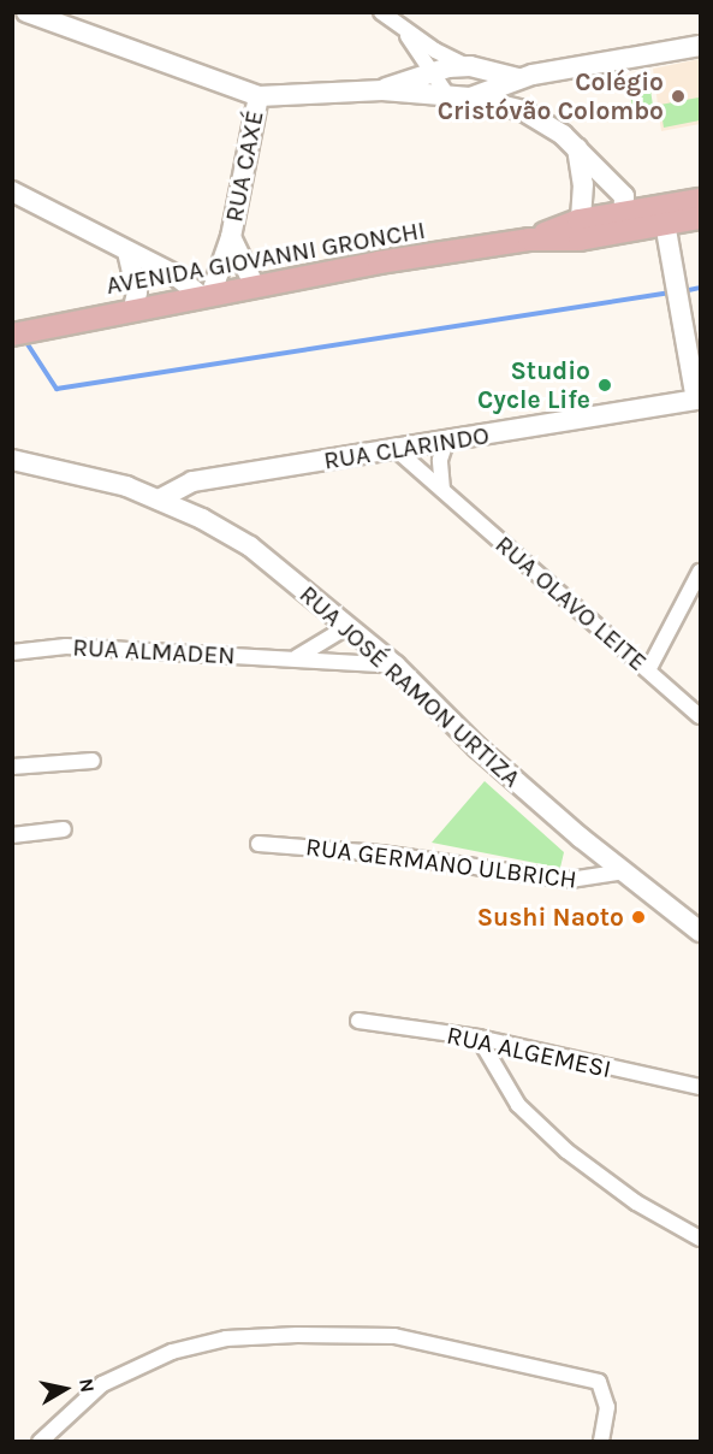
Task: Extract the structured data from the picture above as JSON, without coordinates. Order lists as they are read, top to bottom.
{
  "streets": {
    "main road": ["AVENIDA GIOVANNI GRONCHI"],
    "street": [
      "RUA CAXÉ",
      "RUA CLARINDO",
      "RUA OLAVO LEITE",
      "RUA ALMADEN",
      "RUA JOSÉ RAMON URTIZA",
      "RUA GERMANO ULBRICH",
      "RUA ALGEMESI"
    ]
  },
  "crossings": [
    ["RUA CAXÉ", "AVENIDA GIOVANNI GRONCHI"],
    ["RUA CLARINDO", "RUA OLAVO LEITE"],
    ["RUA CLARINDO", "RUA JOSÉ RAMON URTIZA"],
    ["RUA ALMADEN", "RUA JOSÉ RAMON URTIZA"],
    ["RUA JOSÉ RAMON URTIZA", "RUA GERMANO ULBRICH"]
  ],
  "places": ["Colégio Cristóvão Colombo", "Studio Cycle Life", "Sushi Naoto"],
  "north": "right"
}
